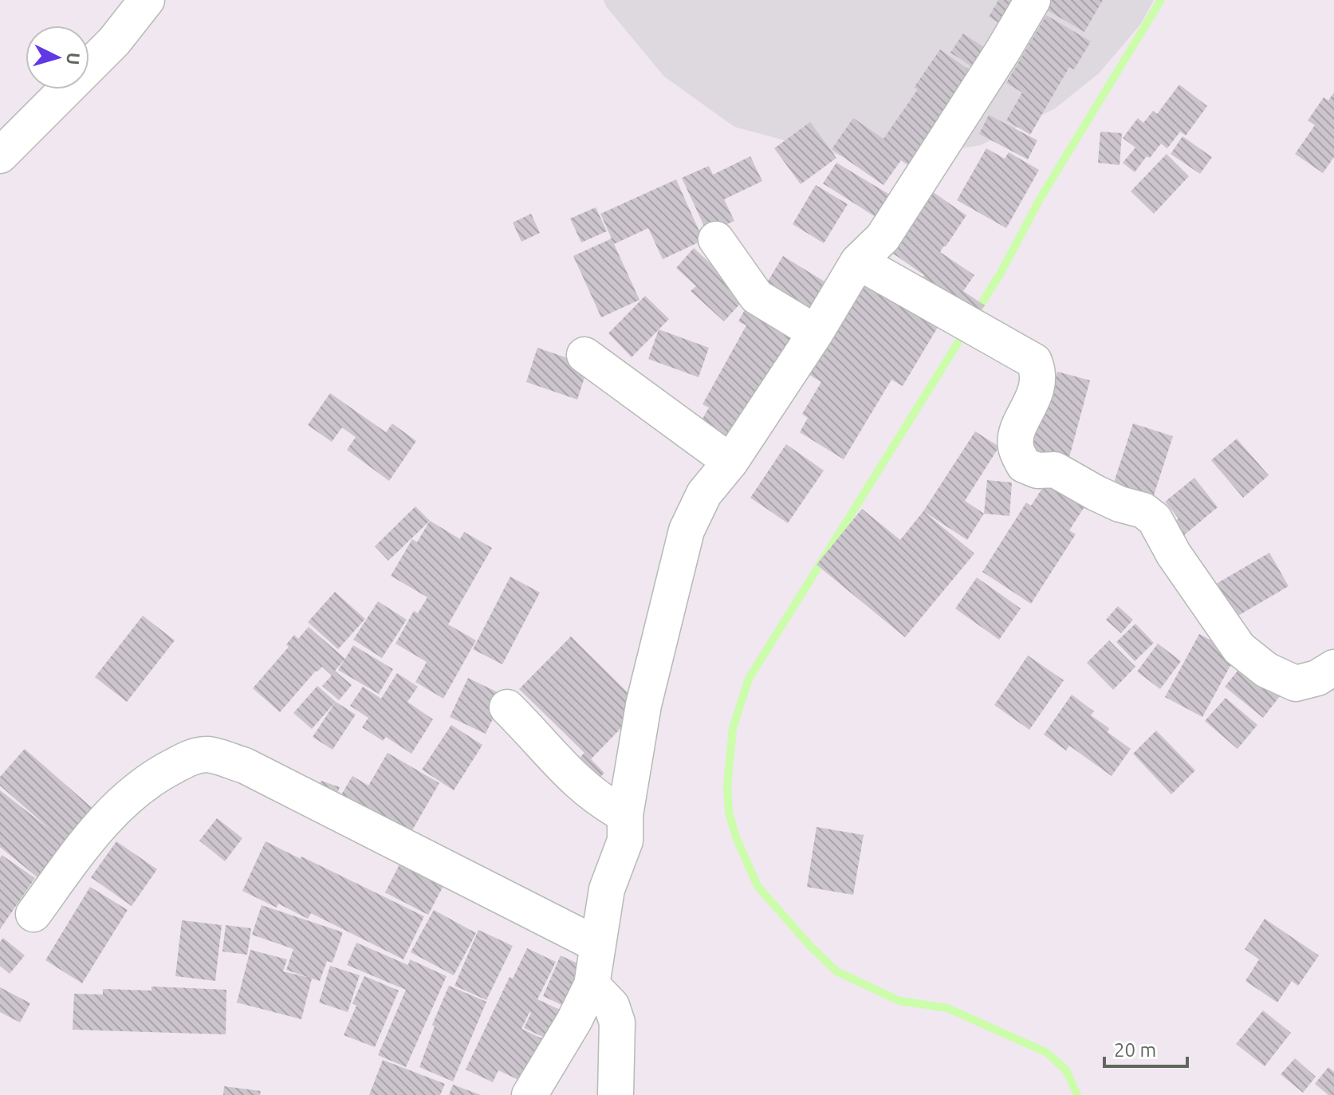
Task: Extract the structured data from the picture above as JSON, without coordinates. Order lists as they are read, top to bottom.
{
  "scale_bar": "20 m",
  "north": "right"
}
